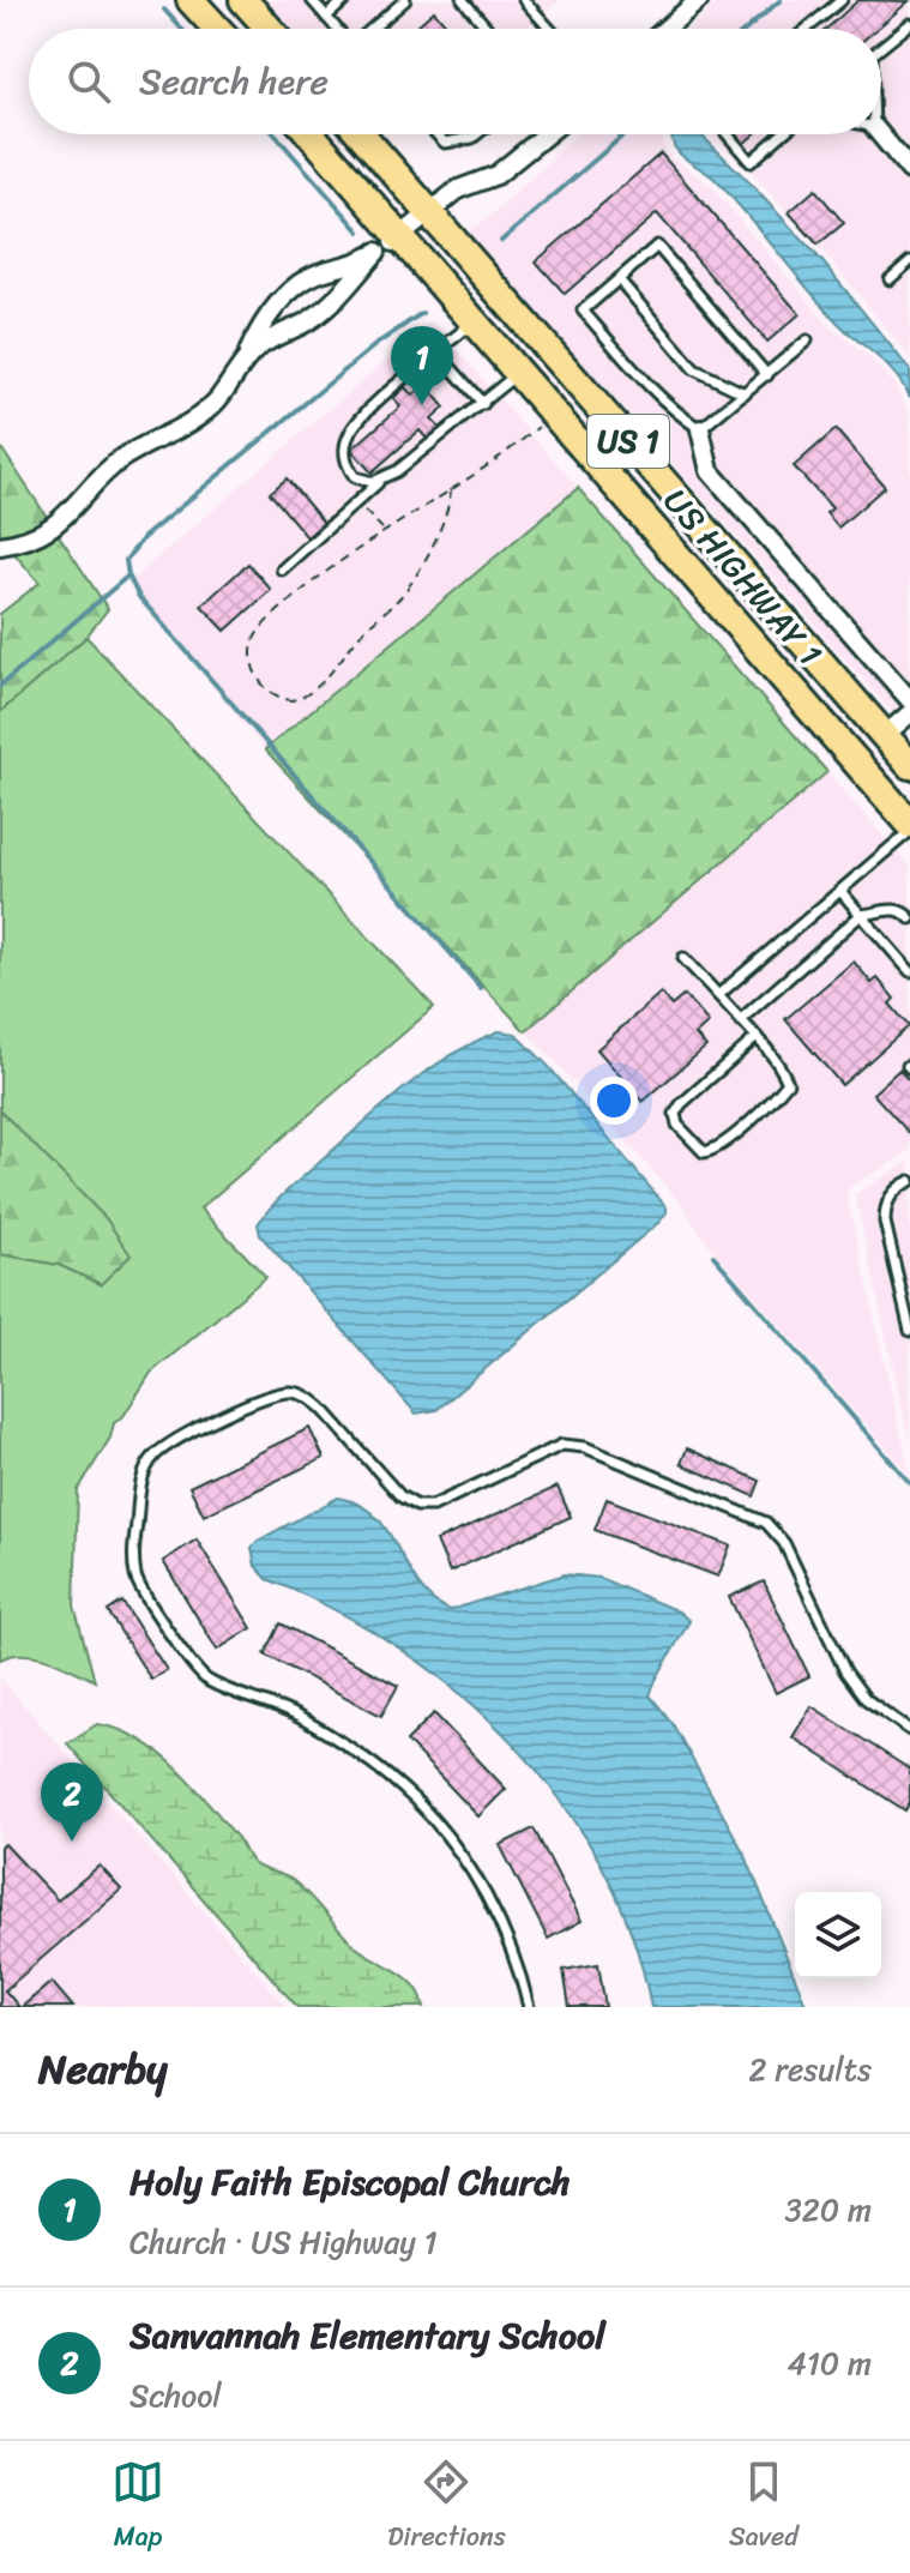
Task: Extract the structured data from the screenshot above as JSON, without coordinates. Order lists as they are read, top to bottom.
{
  "streets": {
    "main road": ["US 1", "US HIGHWAY 1"]
  },
  "page": {
    "search": "Search here",
    "pins": ["1", "2"],
    "heading": ["Nearby", "2 results"],
    "list": [
      {
        "mark": "1",
        "name": "Holy Faith Episcopal Church",
        "note": "Church · US Highway 1",
        "value": "320 m"
      },
      {
        "mark": "2",
        "name": "Sanvannah Elementary School",
        "note": "School",
        "value": "410 m"
      }
    ],
    "nav": ["Map", "Directions", "Saved"]
  }
}
